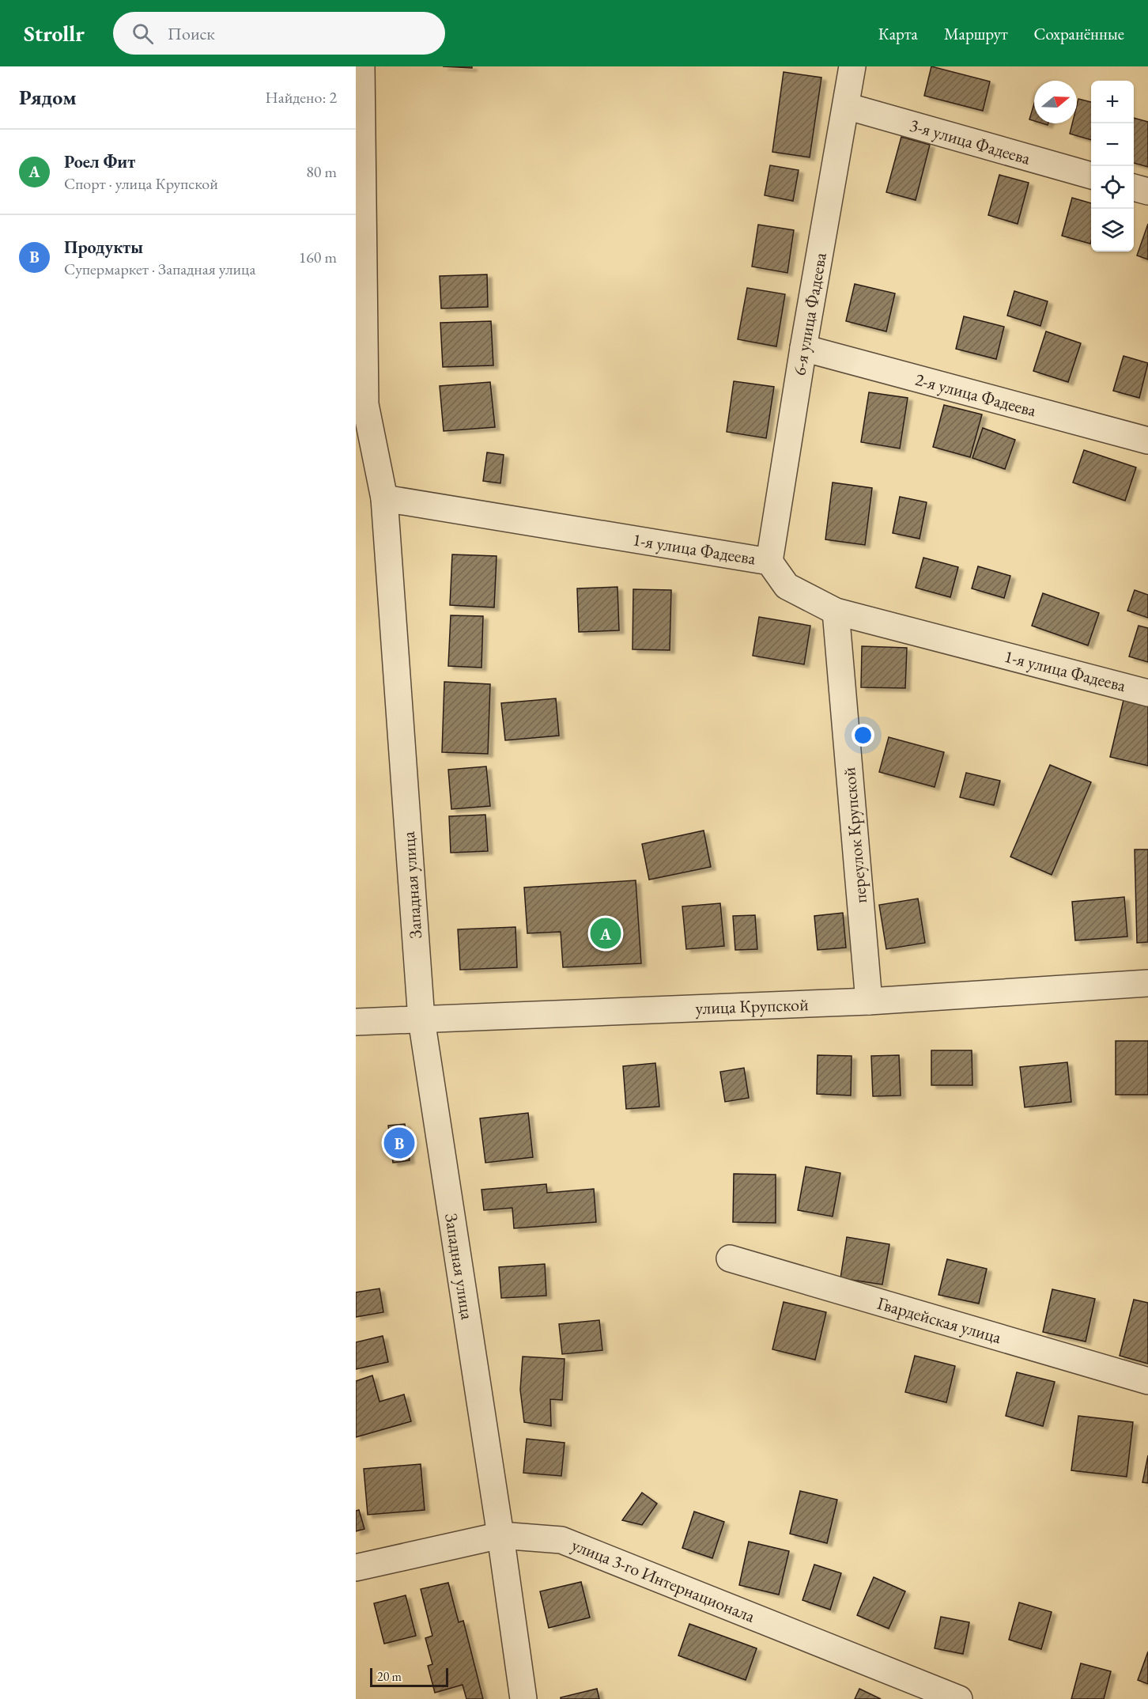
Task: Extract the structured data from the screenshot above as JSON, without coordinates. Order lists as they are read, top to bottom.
{
  "streets": {
    "street": [
      "3-я улица Фадеева",
      "6-я улица Фадеева",
      "2-я улица Фадеева",
      "1-я улица Фадеева",
      "переулок Крупской",
      "Западная улица",
      "улица Крупской",
      "Гвардейская улица",
      "улица 3-го Интернационала"
    ]
  },
  "crossings": [
    ["3-я улица Фадеева", "6-я улица Фадеева"],
    ["6-я улица Фадеева", "2-я улица Фадеева"],
    ["6-я улица Фадеева", "1-я улица Фадеева"],
    ["1-я улица Фадеева", "переулок Крупской"],
    ["1-я улица Фадеева", "Западная улица"],
    ["переулок Крупской", "улица Крупской"],
    ["Западная улица", "улица Крупской"],
    ["Западная улица", "улица 3-го Интернационала"]
  ],
  "scale_bar": "20 m",
  "north": "right",
  "page": {
    "header": "Strollr",
    "search": "Поиск",
    "nav": ["Карта", "Маршрут", "Сохранённые"],
    "heading": ["Рядом", "Найдено: 2"],
    "map_buttons": ["+", "−"],
    "list": [
      {
        "mark": "A",
        "name": "Роел Фит",
        "note": "Спорт · улица Крупской",
        "value": "80 m"
      },
      {
        "mark": "B",
        "name": "Продукты",
        "note": "Супермаркет · Западная улица",
        "value": "160 m"
      }
    ],
    "pins": ["A", "B"],
    "scale": "20 m"
  }
}
